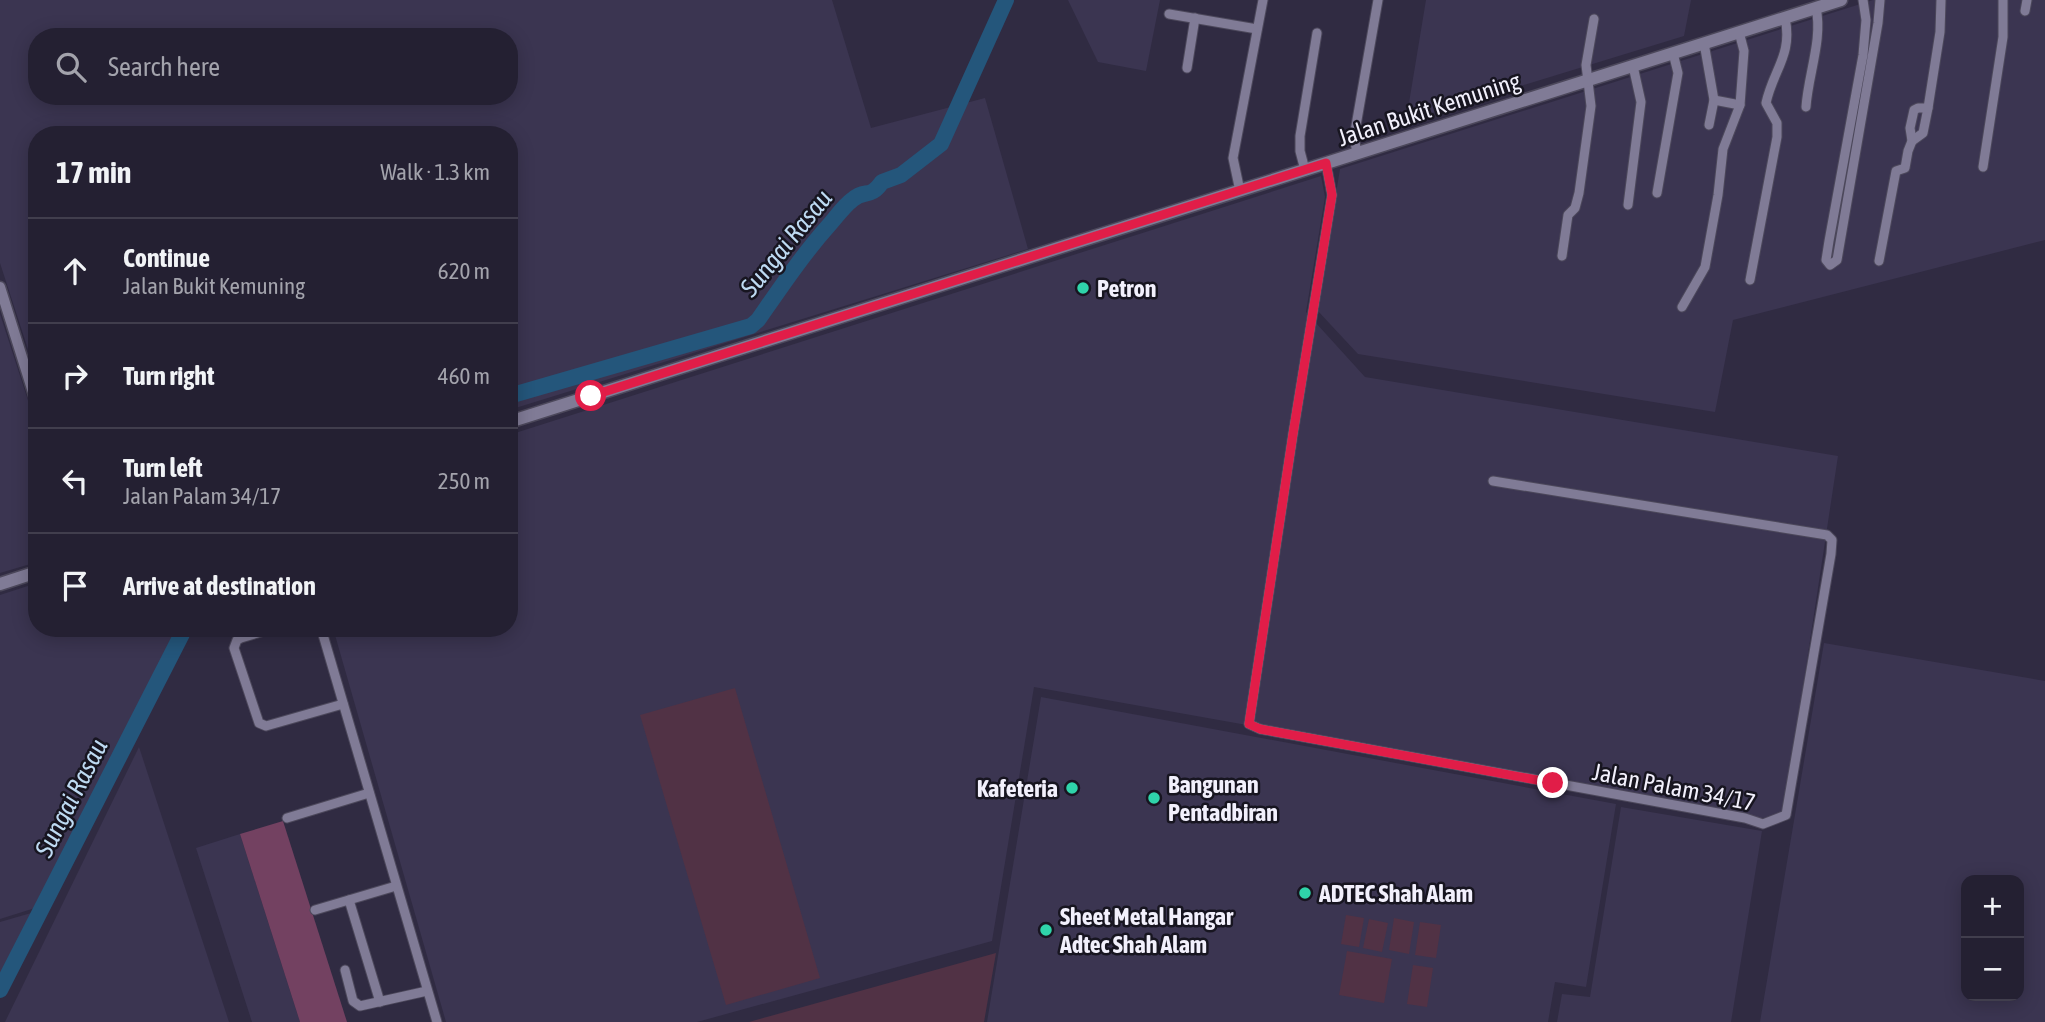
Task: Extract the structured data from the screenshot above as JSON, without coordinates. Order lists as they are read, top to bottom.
{
  "streets": {
    "main road": ["Jalan Bukit Kemuning"],
    "street": ["Jalan Palam 34/17"]
  },
  "crossings": [
    ["Jalan Bukit Kemuning", "Jalan Palam 34/17"]
  ],
  "water": ["Sungai Rasau"],
  "places": [
    "Petron",
    "Kafeteria",
    "Bangunan Pentadbiran",
    "ADTEC Shah Alam",
    "Sheet Metal Hangar Adtec Shah Alam"
  ],
  "page": {
    "search": "Search here",
    "heading": ["17 min", "Walk · 1.3 km"],
    "list": [
      ["Continue", "Jalan Bukit Kemuning", "620 m"],
      ["Turn right", "460 m"],
      ["Turn left", "Jalan Palam 34/17", "250 m"],
      "Arrive at destination"
    ],
    "map_buttons": ["+", "−"]
  }
}
